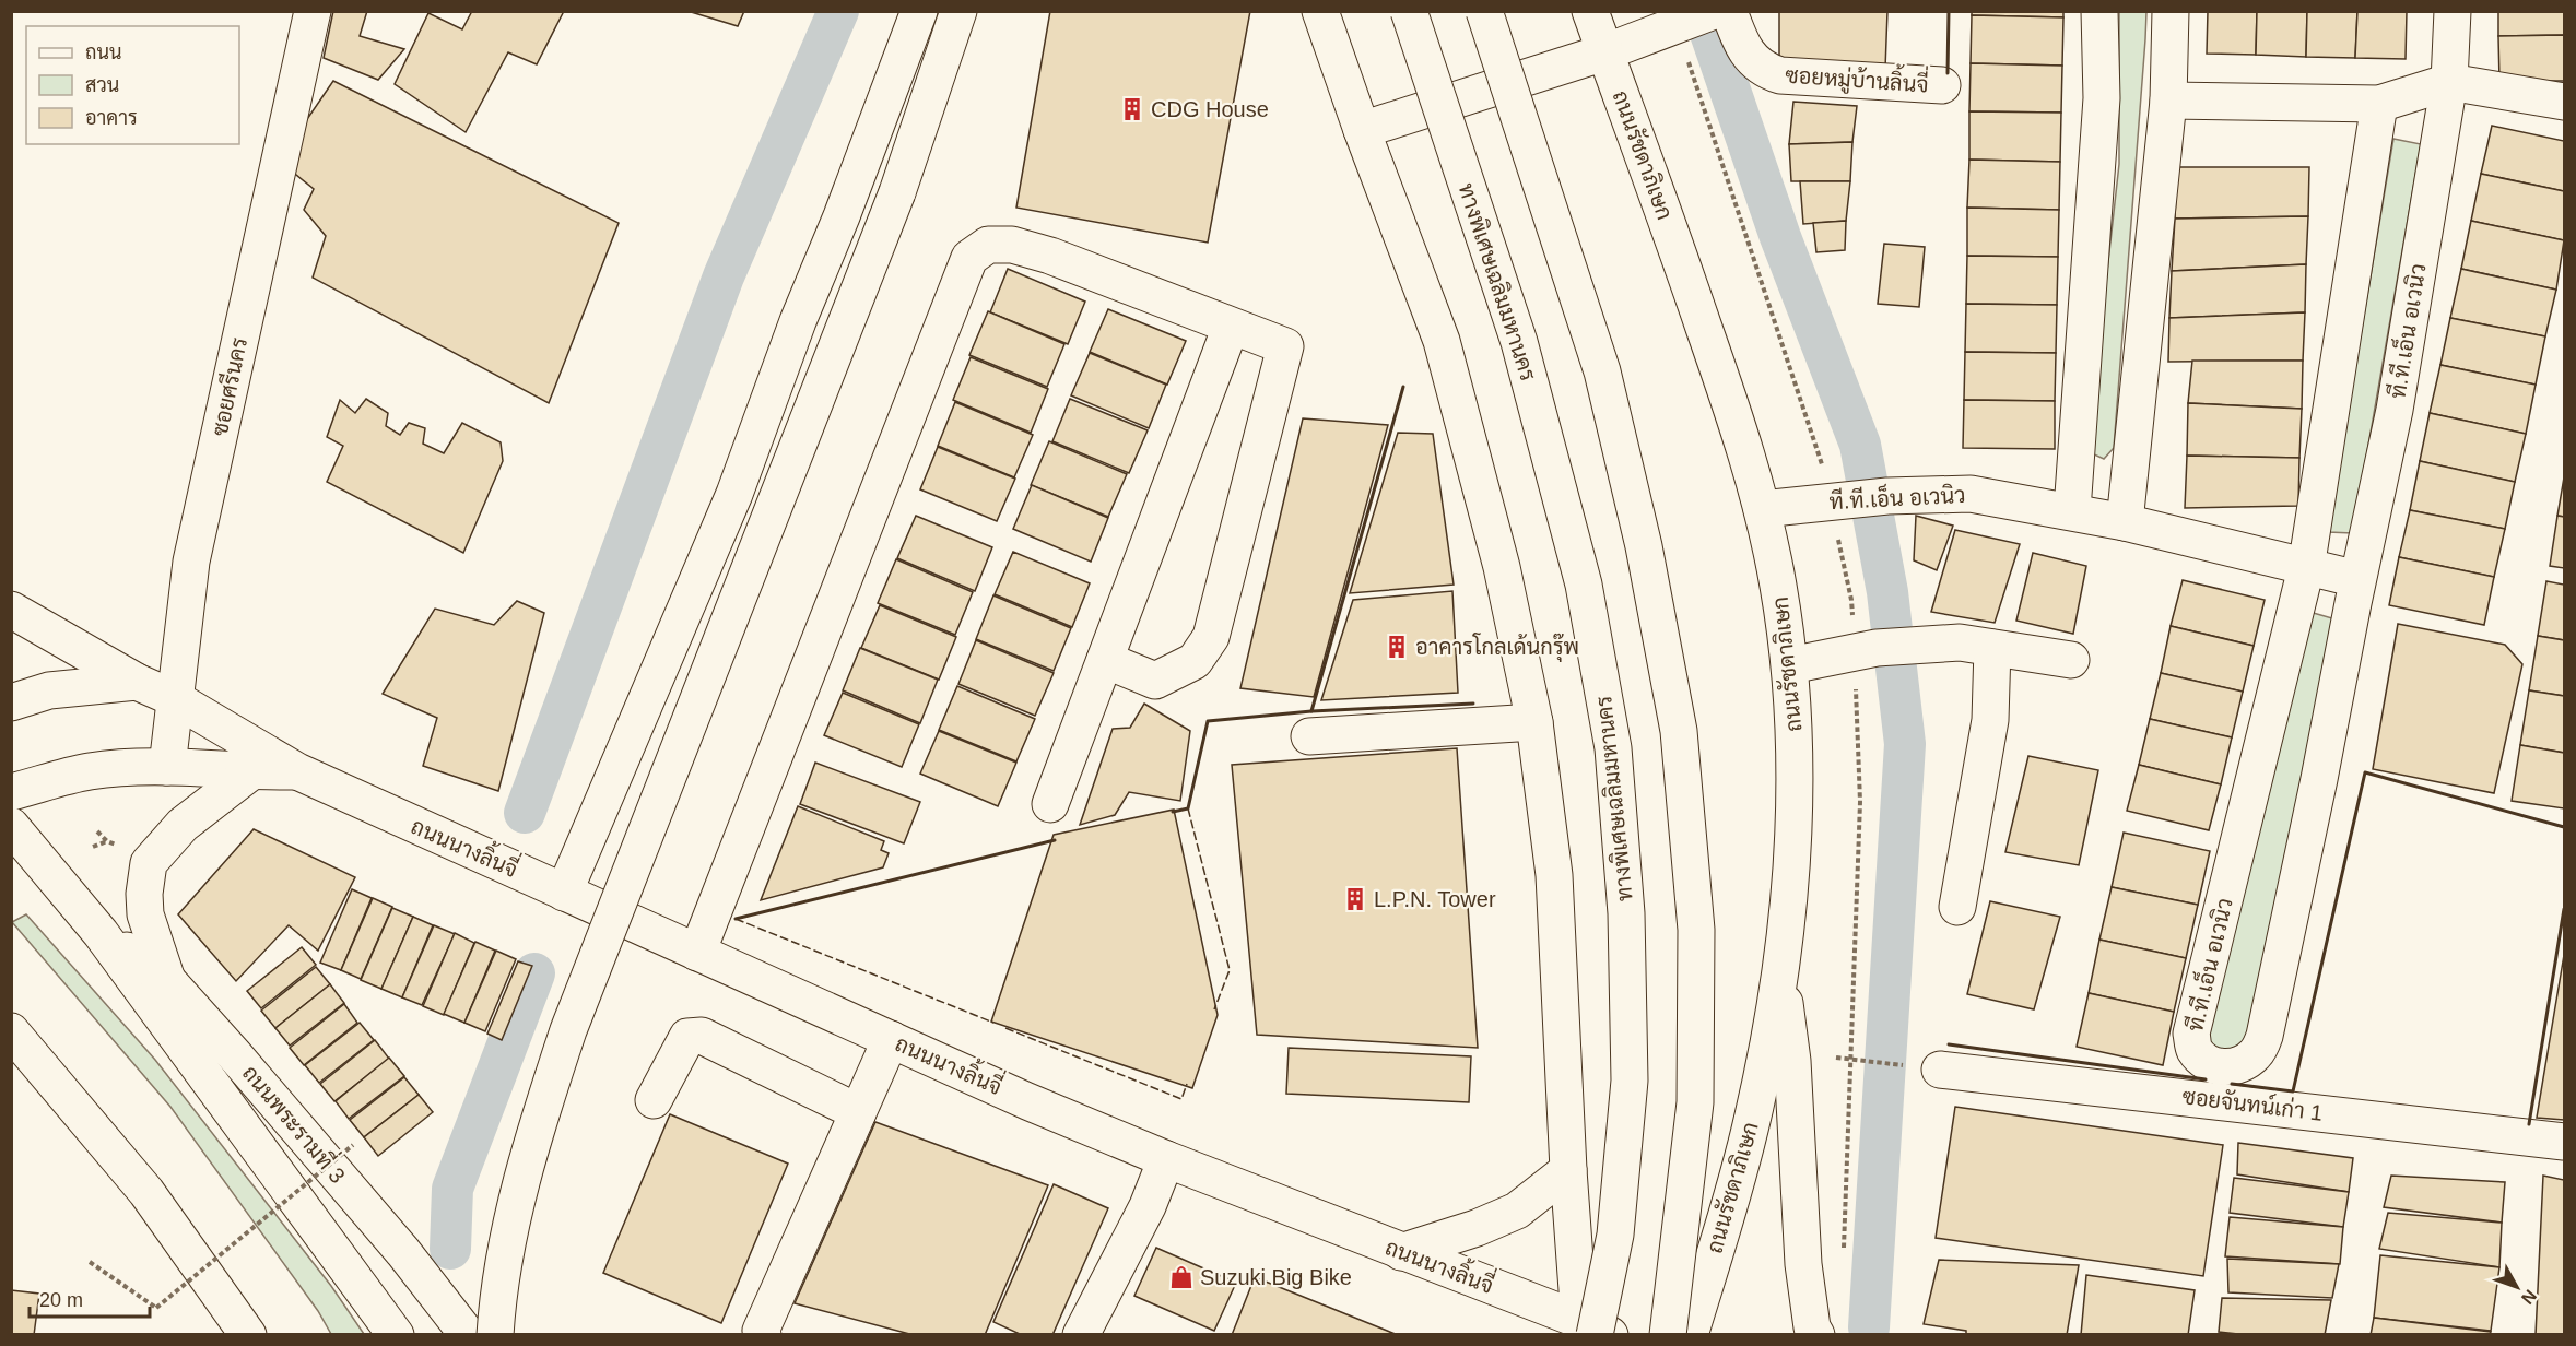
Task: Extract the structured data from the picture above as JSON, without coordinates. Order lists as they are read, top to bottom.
{
  "streets": {
    "main road": [
      "ซอยหมู่บ้านลิ้นจี่",
      "ถนนรัชดาภิเษก",
      "ทางพิเศษเฉลิมมหานคร",
      "ที.ที.เอ็น อเวนิว",
      "ซอยศรีนคร",
      "ถนนนางลิ้นจี่",
      "ซอยจันทน์เก่า 1",
      "ถนนพระรามที่ 3"
    ]
  },
  "crossings": [
    ["ถนนรัชดาภิเษก", "ที.ที.เอ็น อเวนิว"],
    ["ทางพิเศษเฉลิมมหานคร", "ถนนนางลิ้นจี่"],
    ["ซอยศรีนคร", "ถนนนางลิ้นจี่"]
  ],
  "places": {
    "building": ["CDG House", "อาคารโกลเด้นกรุ๊พ", "L.P.N. Tower"],
    "shop": ["Suzuki Big Bike"]
  },
  "legend": ["ถนน", "สวน", "อาคาร"],
  "scale_bar": "20 m",
  "north": "bottom right"
}
